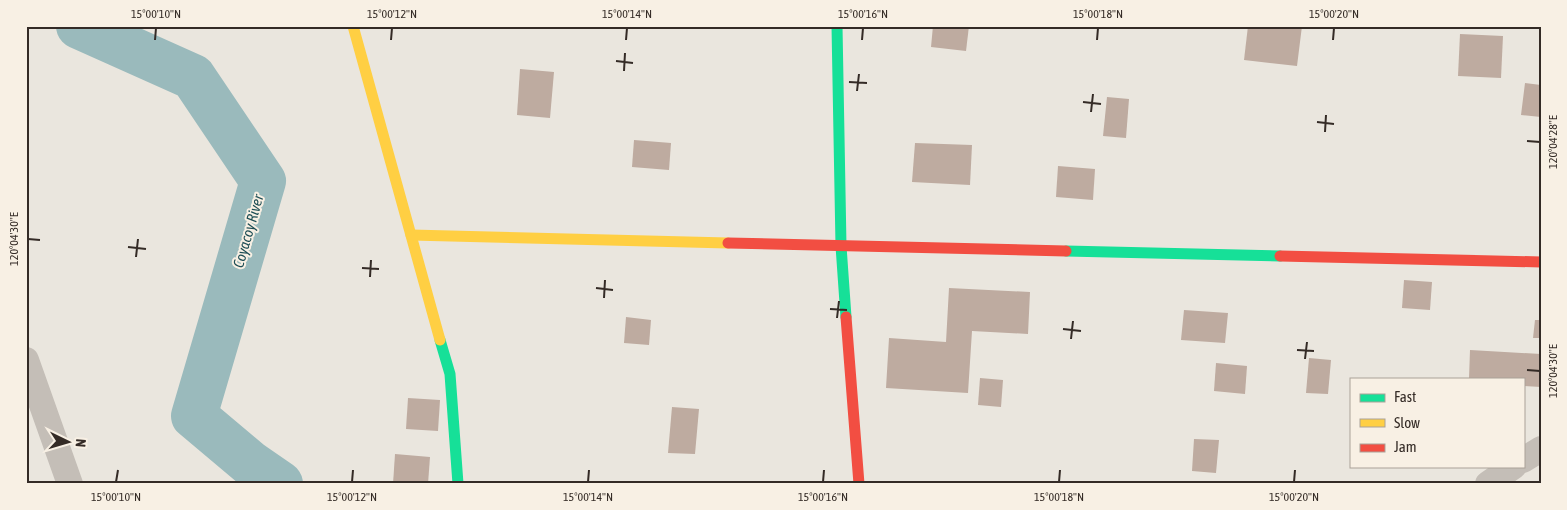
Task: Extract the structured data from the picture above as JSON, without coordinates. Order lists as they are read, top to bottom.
{
  "water": ["Coyacoy River"],
  "legend": ["Fast", "Slow", "Jam"],
  "north": "right",
  "coordinates": [
    "15°00'10\"N",
    "15°00'12\"N",
    "15°00'14\"N",
    "15°00'16\"N",
    "15°00'18\"N",
    "15°00'20\"N",
    "120°04'28\"E",
    "120°04'30\"E"
  ]
}
